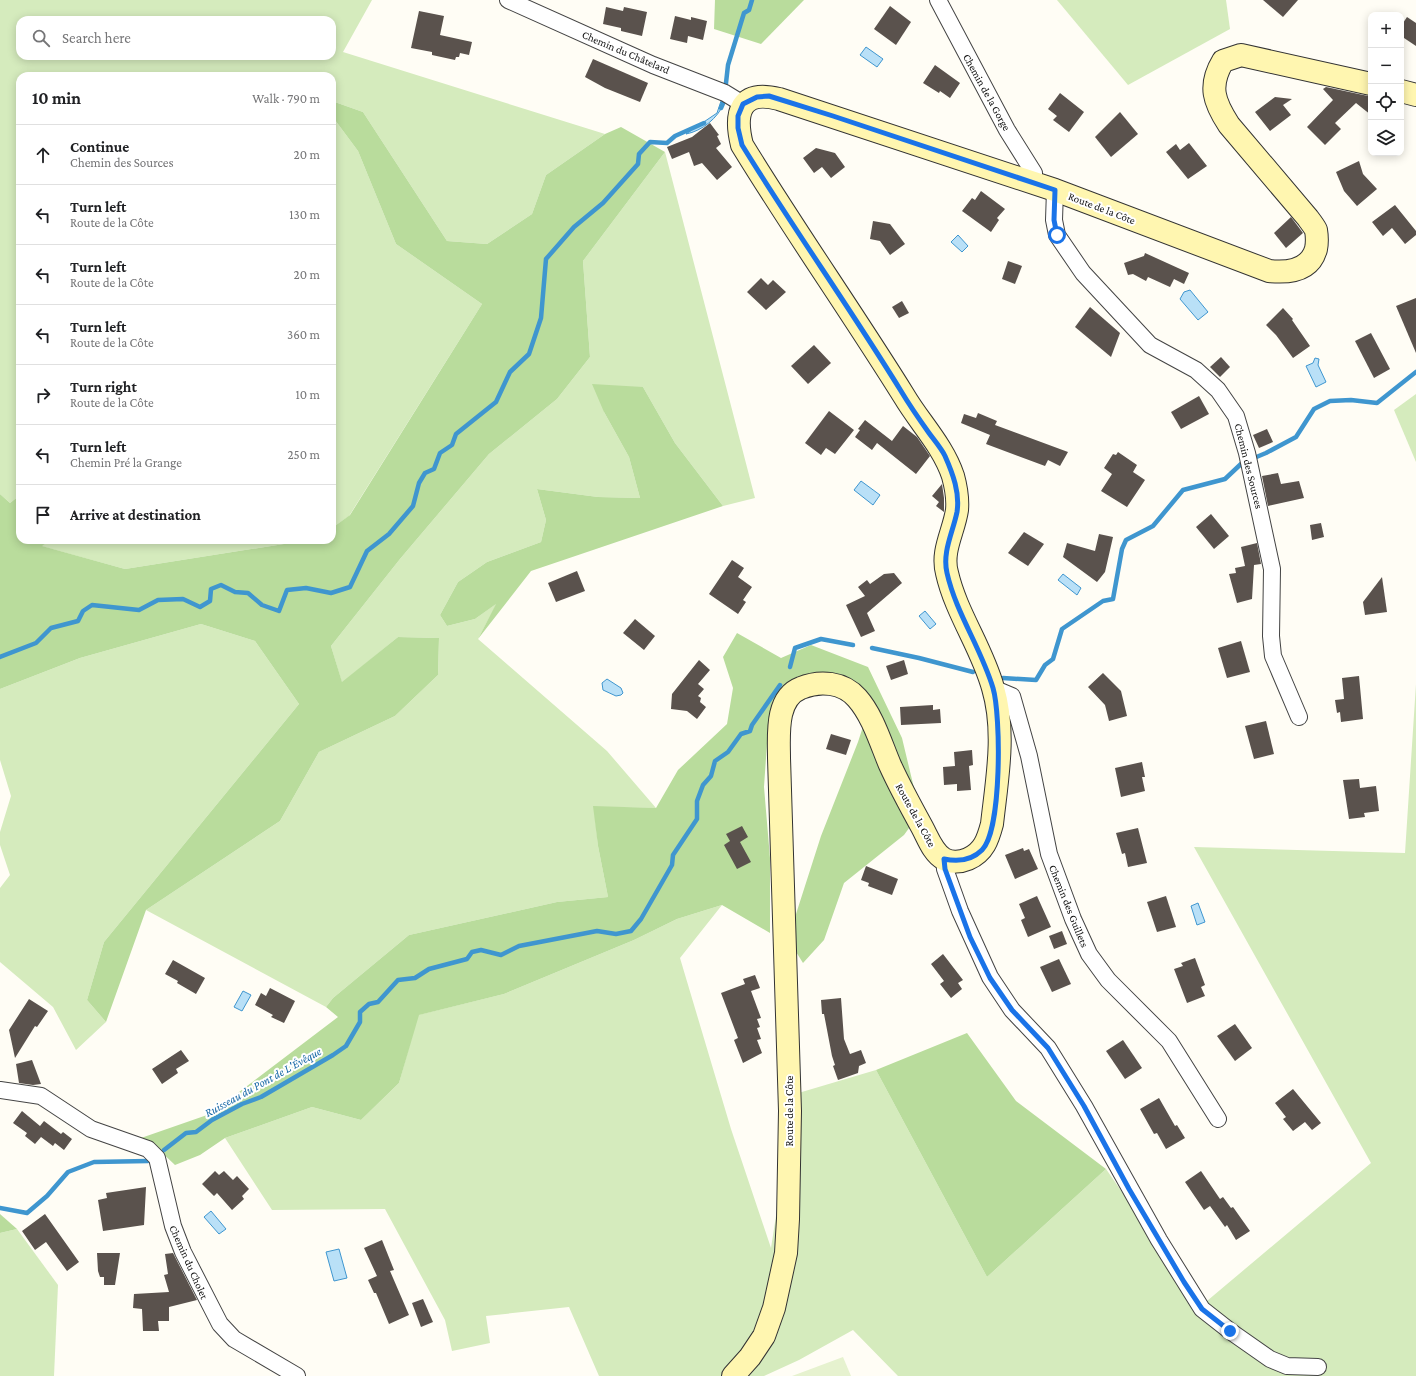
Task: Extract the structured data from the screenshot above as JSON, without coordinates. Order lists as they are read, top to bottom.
{
  "streets": {
    "street": [
      "Chemin du Châtelard",
      "Chemin de la Gorge",
      "Route de la Côte",
      "Chemin des Sources",
      "Chemin des Guillets",
      "Chemin du Cholet"
    ]
  },
  "crossings": [
    ["Chemin du Châtelard", "Route de la Côte"],
    ["Chemin de la Gorge", "Route de la Côte"],
    ["Route de la Côte", "Chemin des Sources"]
  ],
  "water": ["Ruisseau du Pont de L'Évêque"],
  "page": {
    "map_buttons": ["+", "−"],
    "search": "Search here",
    "heading": ["10 min", "Walk · 790 m"],
    "list": [
      ["Continue", "Chemin des Sources", "20 m"],
      ["Turn left", "Route de la Côte", "130 m"],
      ["Turn left", "Route de la Côte", "20 m"],
      ["Turn left", "Route de la Côte", "360 m"],
      ["Turn right", "Route de la Côte", "10 m"],
      ["Turn left", "Chemin Pré la Grange", "250 m"],
      "Arrive at destination"
    ]
  }
}
